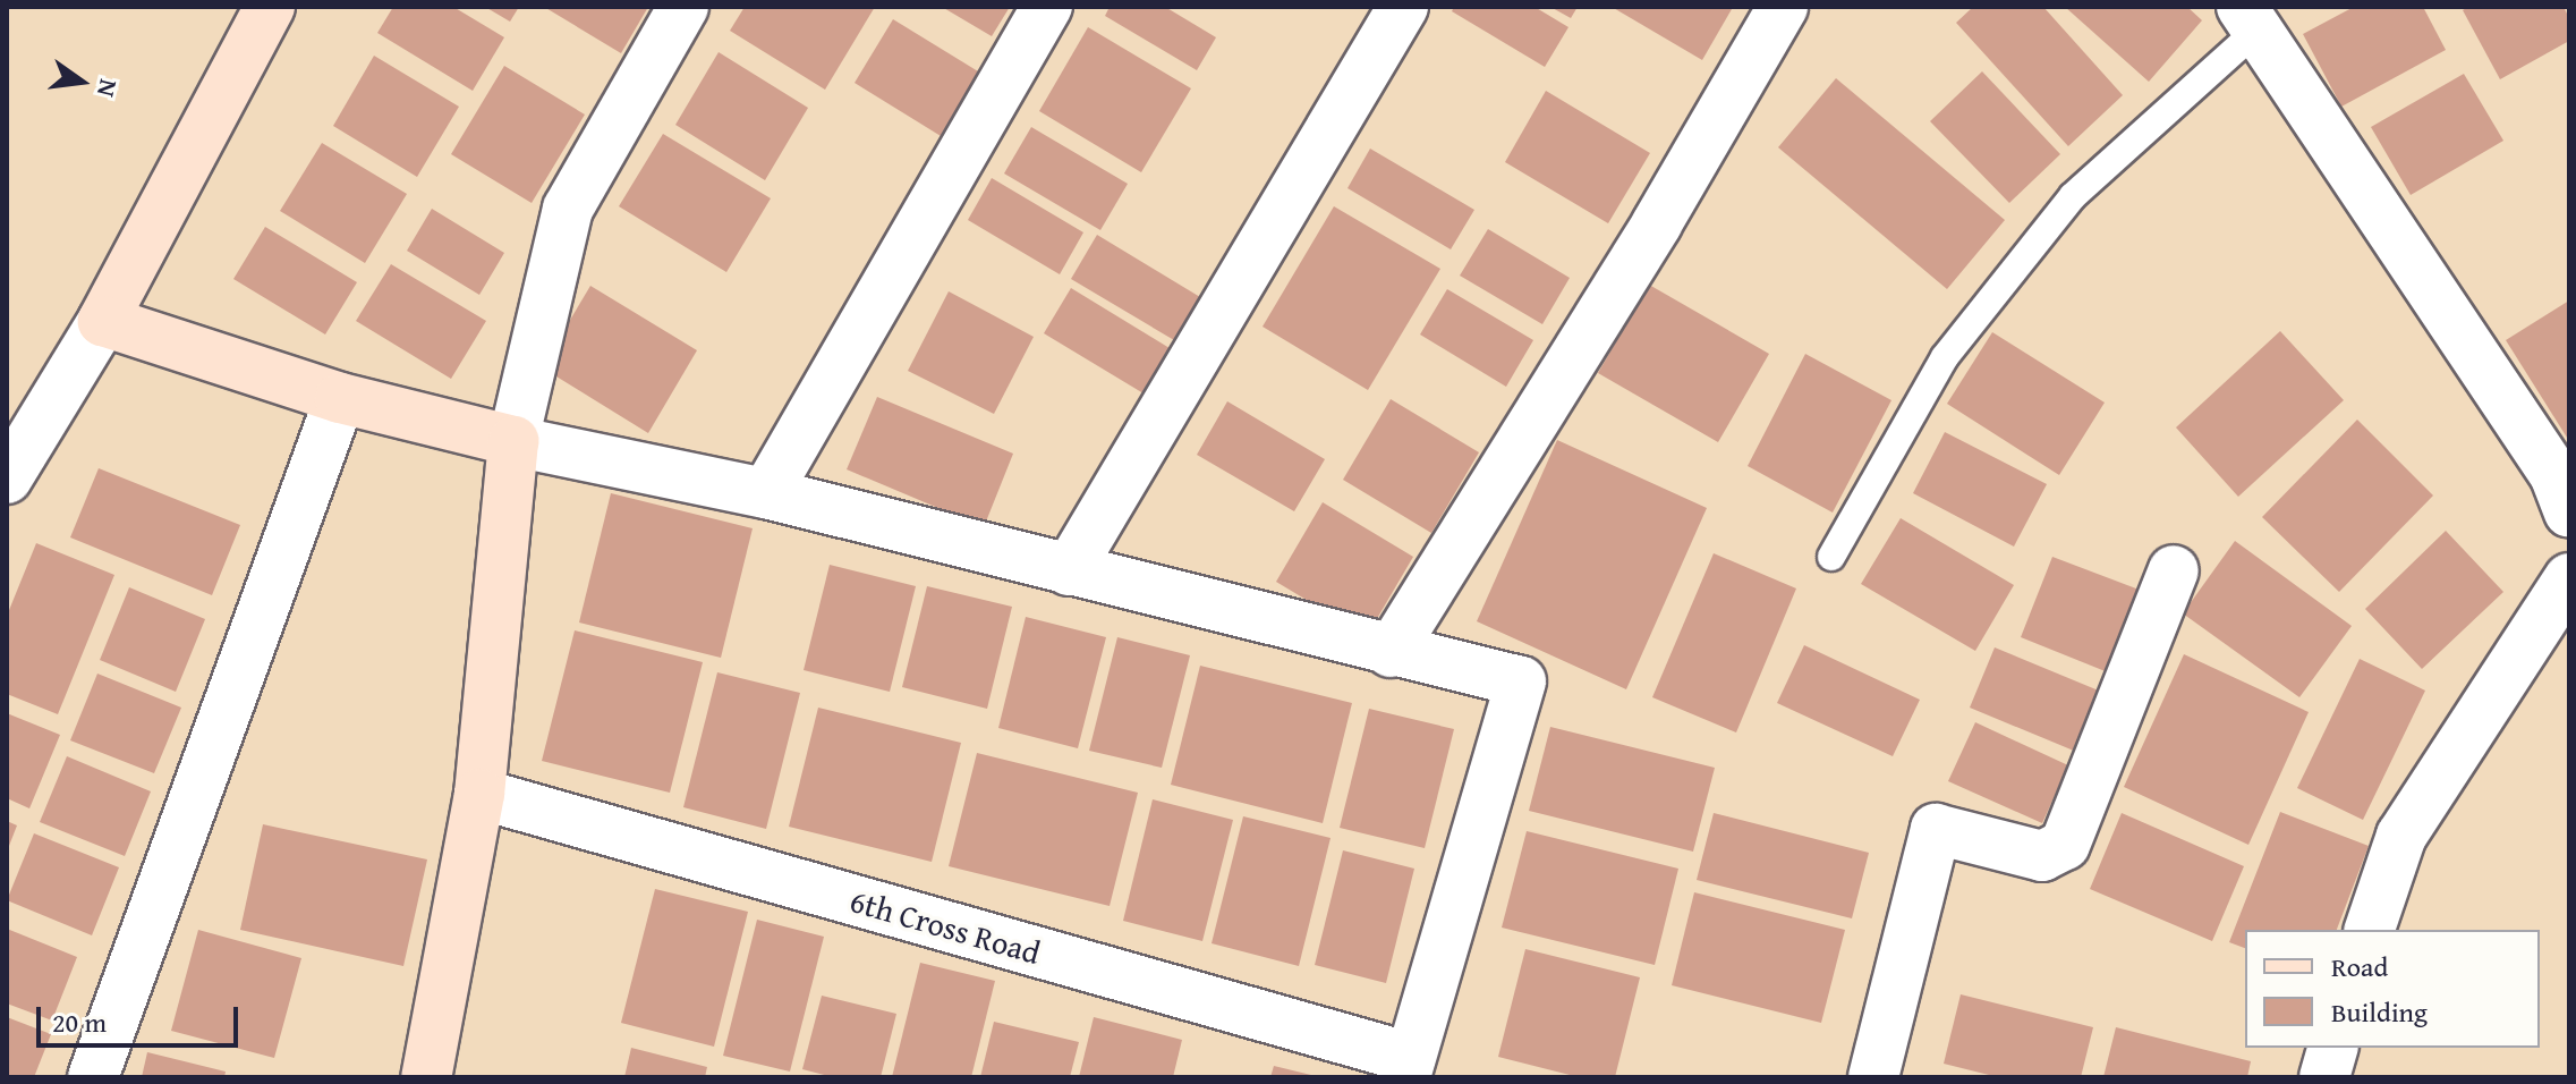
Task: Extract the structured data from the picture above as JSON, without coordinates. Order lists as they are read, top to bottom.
{
  "streets": {
    "street": ["6th Cross Road"]
  },
  "legend": ["Road", "Building"],
  "scale_bar": "20 m",
  "north": "right"
}
